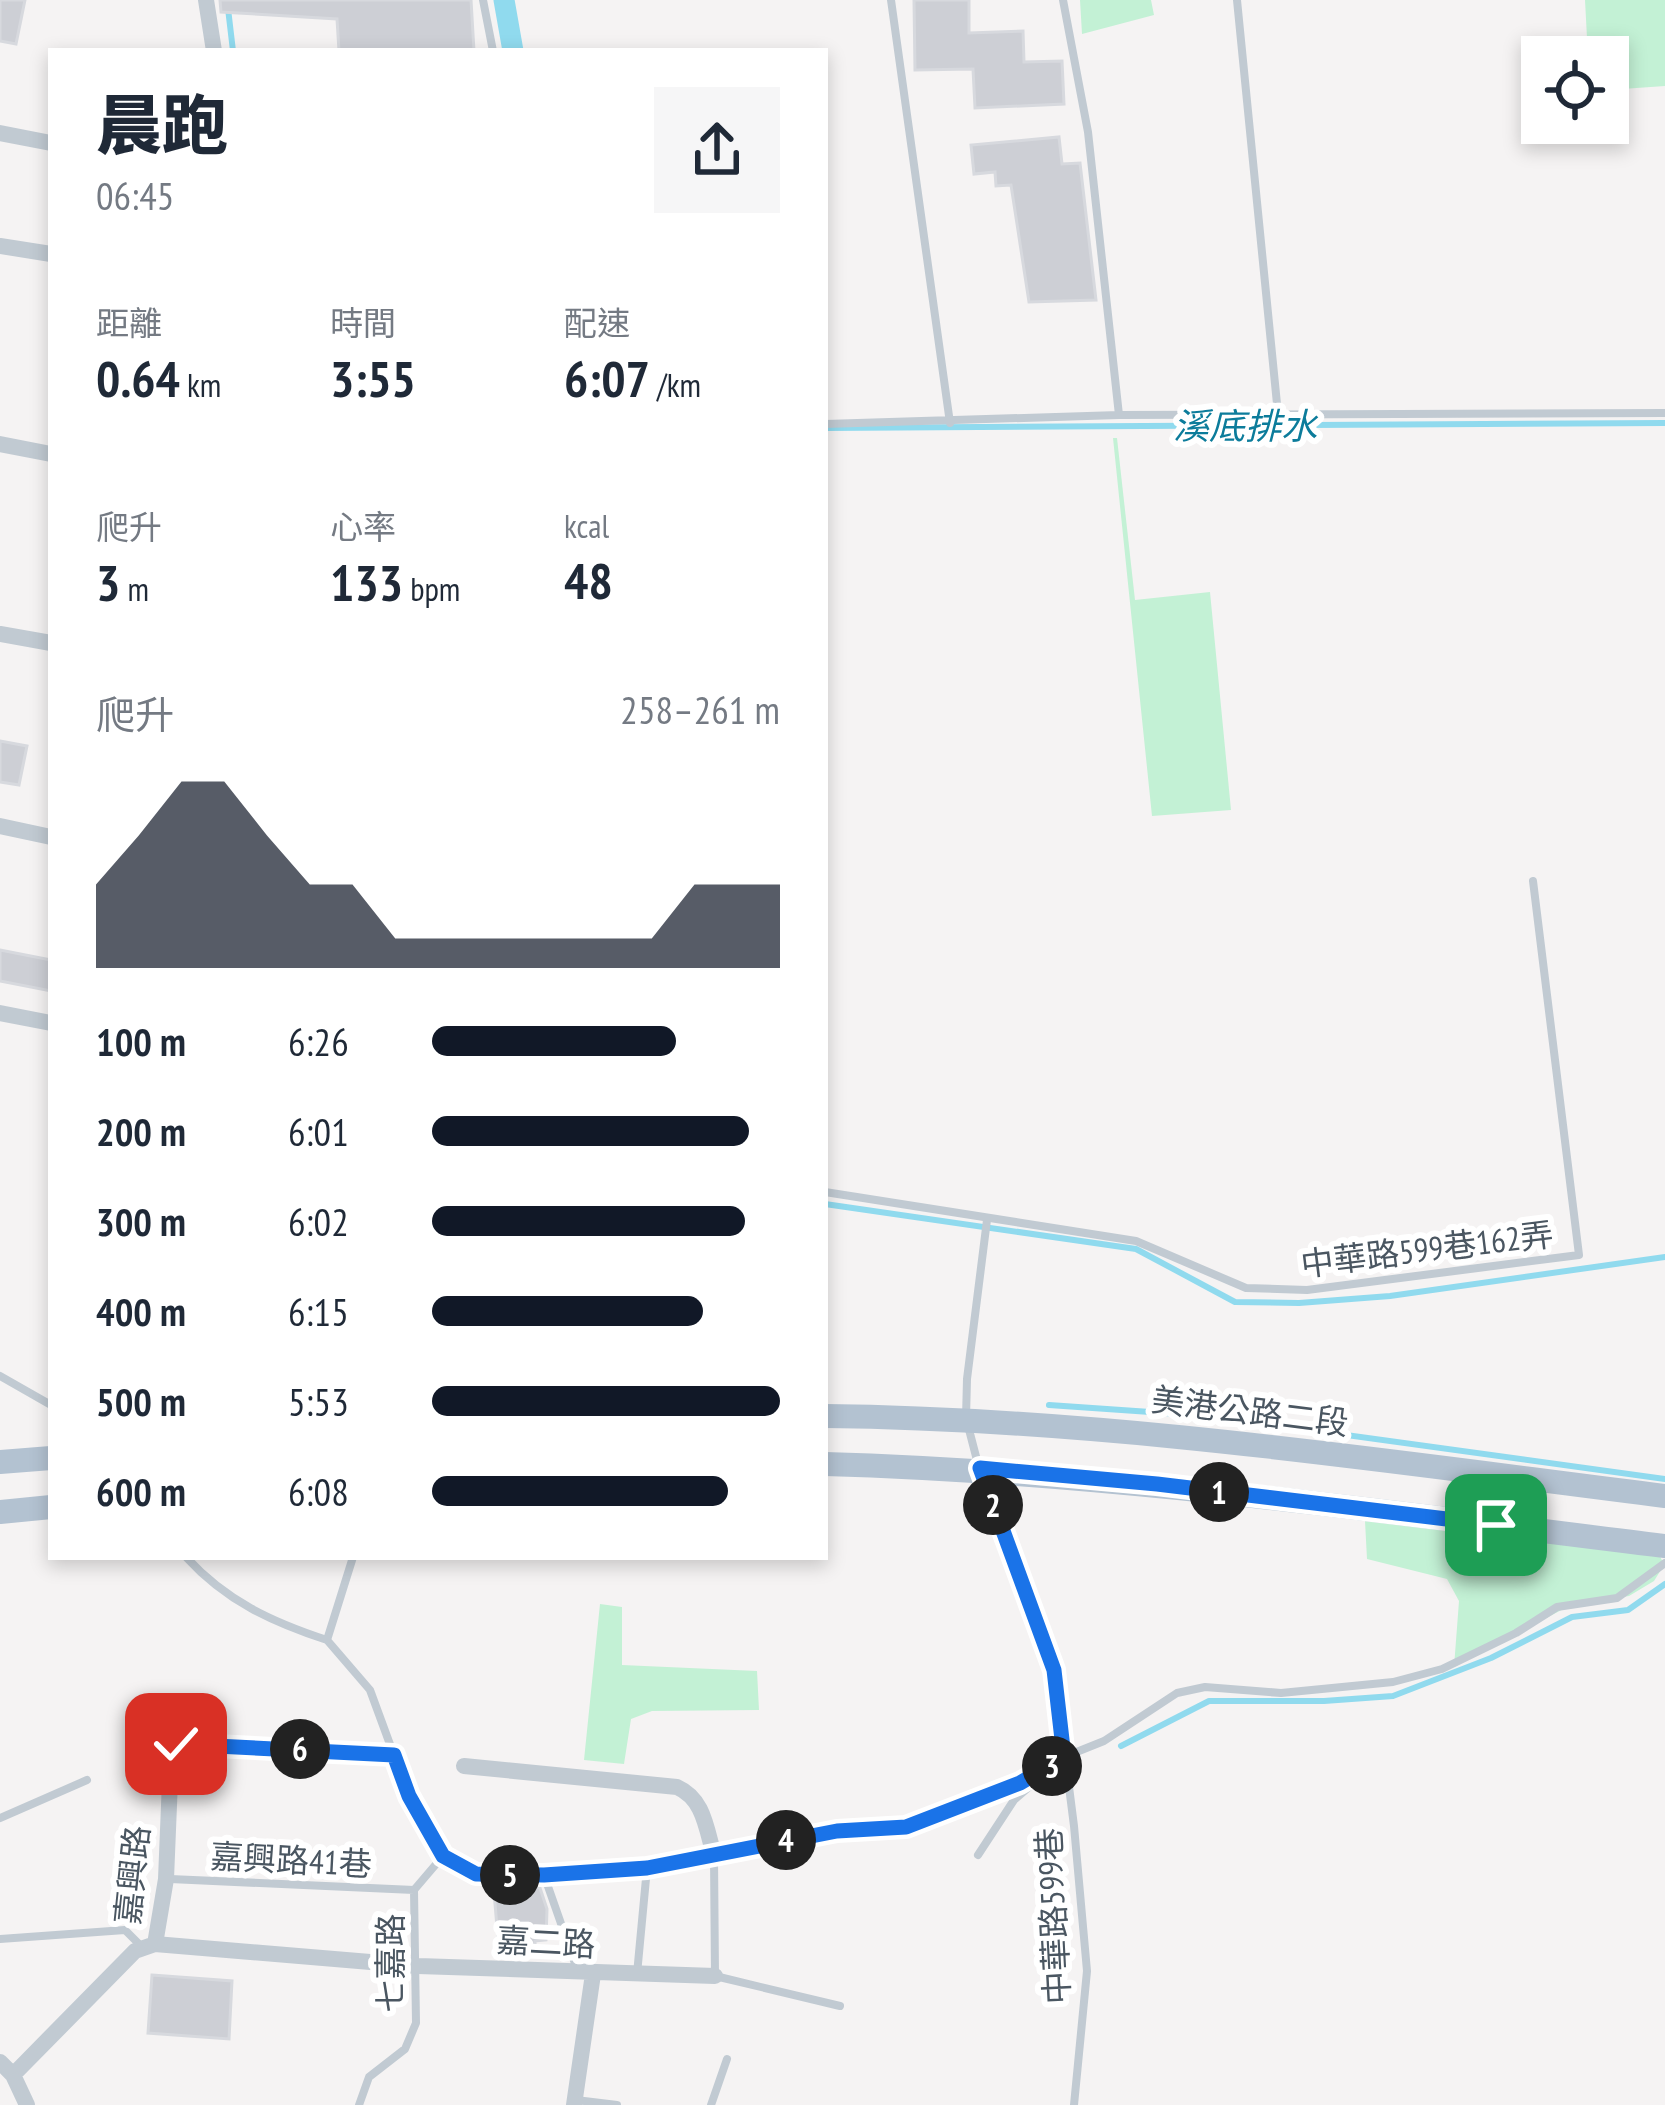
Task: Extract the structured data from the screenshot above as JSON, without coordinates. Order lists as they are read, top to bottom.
{
  "streets": {
    "main road": ["美港公路二段"],
    "street": ["嘉興路", "嘉二路"],
    "lane": [
      "中華路599巷162弄",
      "嘉興路41巷",
      "中華路599巷",
      "七嘉路"
    ]
  },
  "crossings": [
    ["中華路599巷162弄", "中華路599巷"],
    ["美港公路二段", "中華路599巷"],
    ["嘉興路41巷", "嘉興路"],
    ["嘉興路41巷", "七嘉路"],
    ["嘉興路", "嘉二路"],
    ["嘉二路", "七嘉路"]
  ],
  "water": ["溪底排水"],
  "page": {
    "heading": ["晨跑", "06:45"],
    "stats": [
      ["距離", "0.64 km"],
      ["時間", "3:55"],
      ["配速", "6:07 /km"],
      ["爬升", "3 m"],
      ["心率", "133 bpm"],
      ["kcal", "48"]
    ],
    "chart": ["爬升", "258–261 m"],
    "list": [
      {
        "name": "100 m",
        "note": "6:26"
      },
      {
        "name": "200 m",
        "note": "6:01"
      },
      {
        "name": "300 m",
        "note": "6:02"
      },
      {
        "name": "400 m",
        "note": "6:15"
      },
      {
        "name": "500 m",
        "note": "5:53"
      },
      {
        "name": "600 m",
        "note": "6:08"
      }
    ],
    "pins": [
      "1",
      "2",
      "6",
      "3",
      "4",
      "5"
    ]
  }
}
